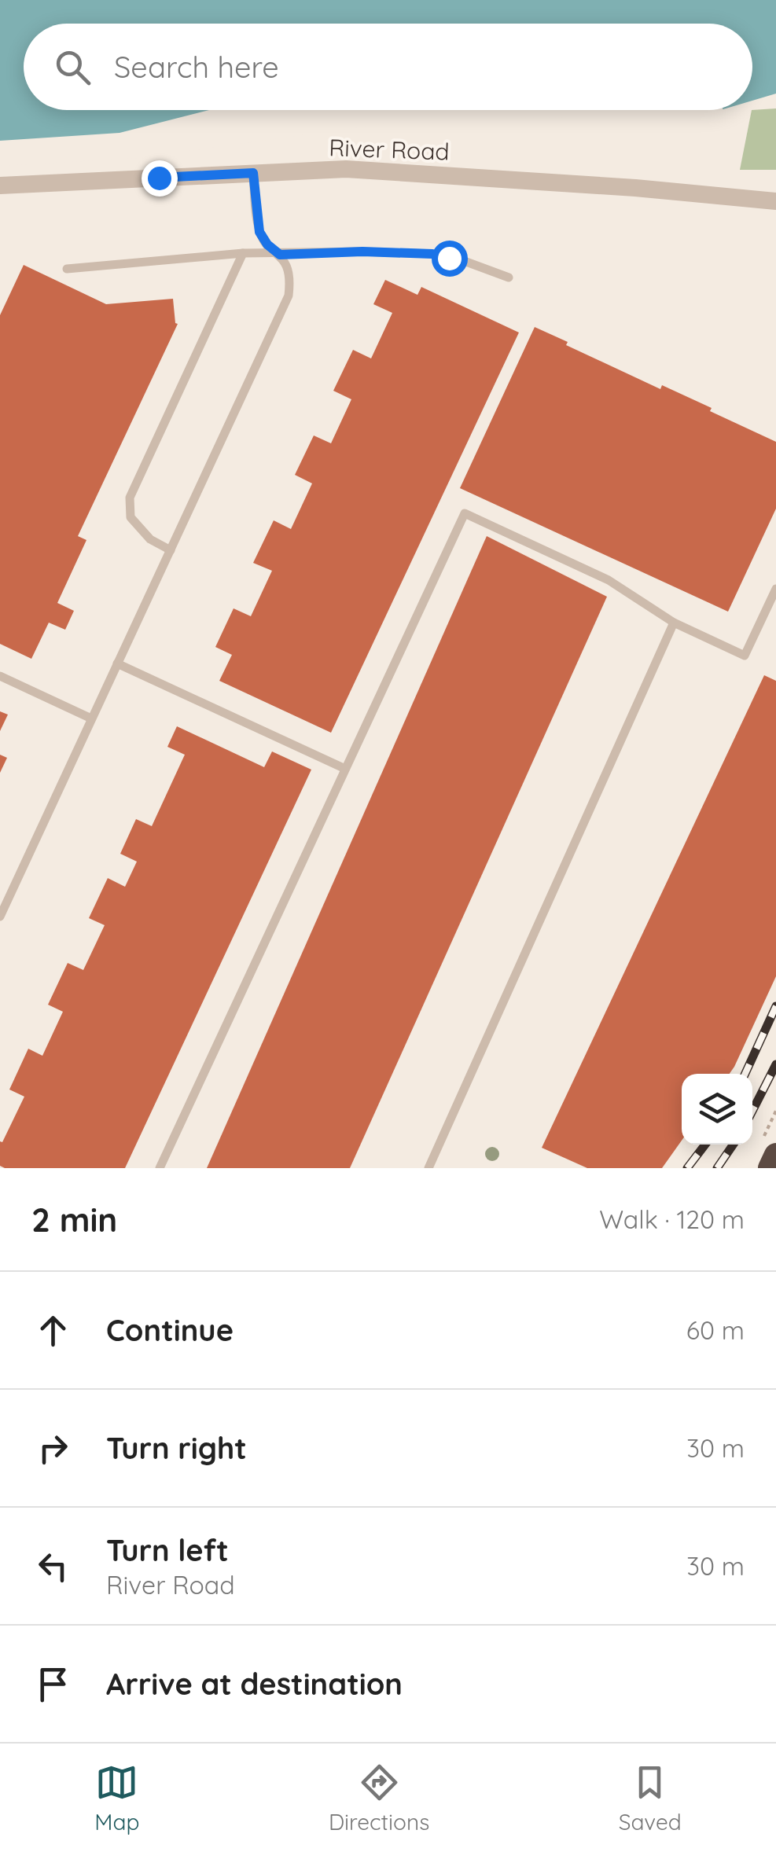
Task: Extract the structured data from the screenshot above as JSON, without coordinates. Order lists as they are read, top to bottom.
{
  "streets": {
    "street": ["River Road"]
  },
  "page": {
    "search": "Search here",
    "heading": ["2 min", "Walk · 120 m"],
    "list": [
      ["Continue", "60 m"],
      ["Turn right", "30 m"],
      ["Turn left", "River Road", "30 m"],
      "Arrive at destination"
    ],
    "nav": ["Map", "Directions", "Saved"]
  }
}
